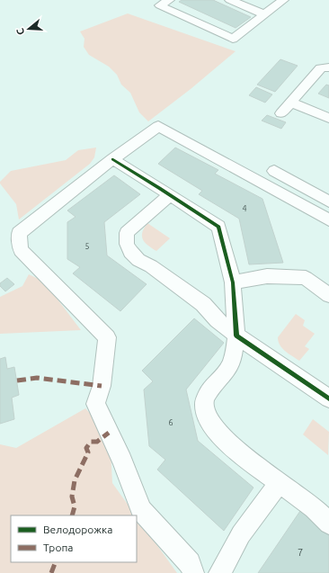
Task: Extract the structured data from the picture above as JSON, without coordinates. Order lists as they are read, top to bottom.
{
  "house_numbers": [
    "4",
    "5",
    "6",
    "7"
  ],
  "legend": ["Велодорожка", "Тропа"],
  "north": "left"
}
